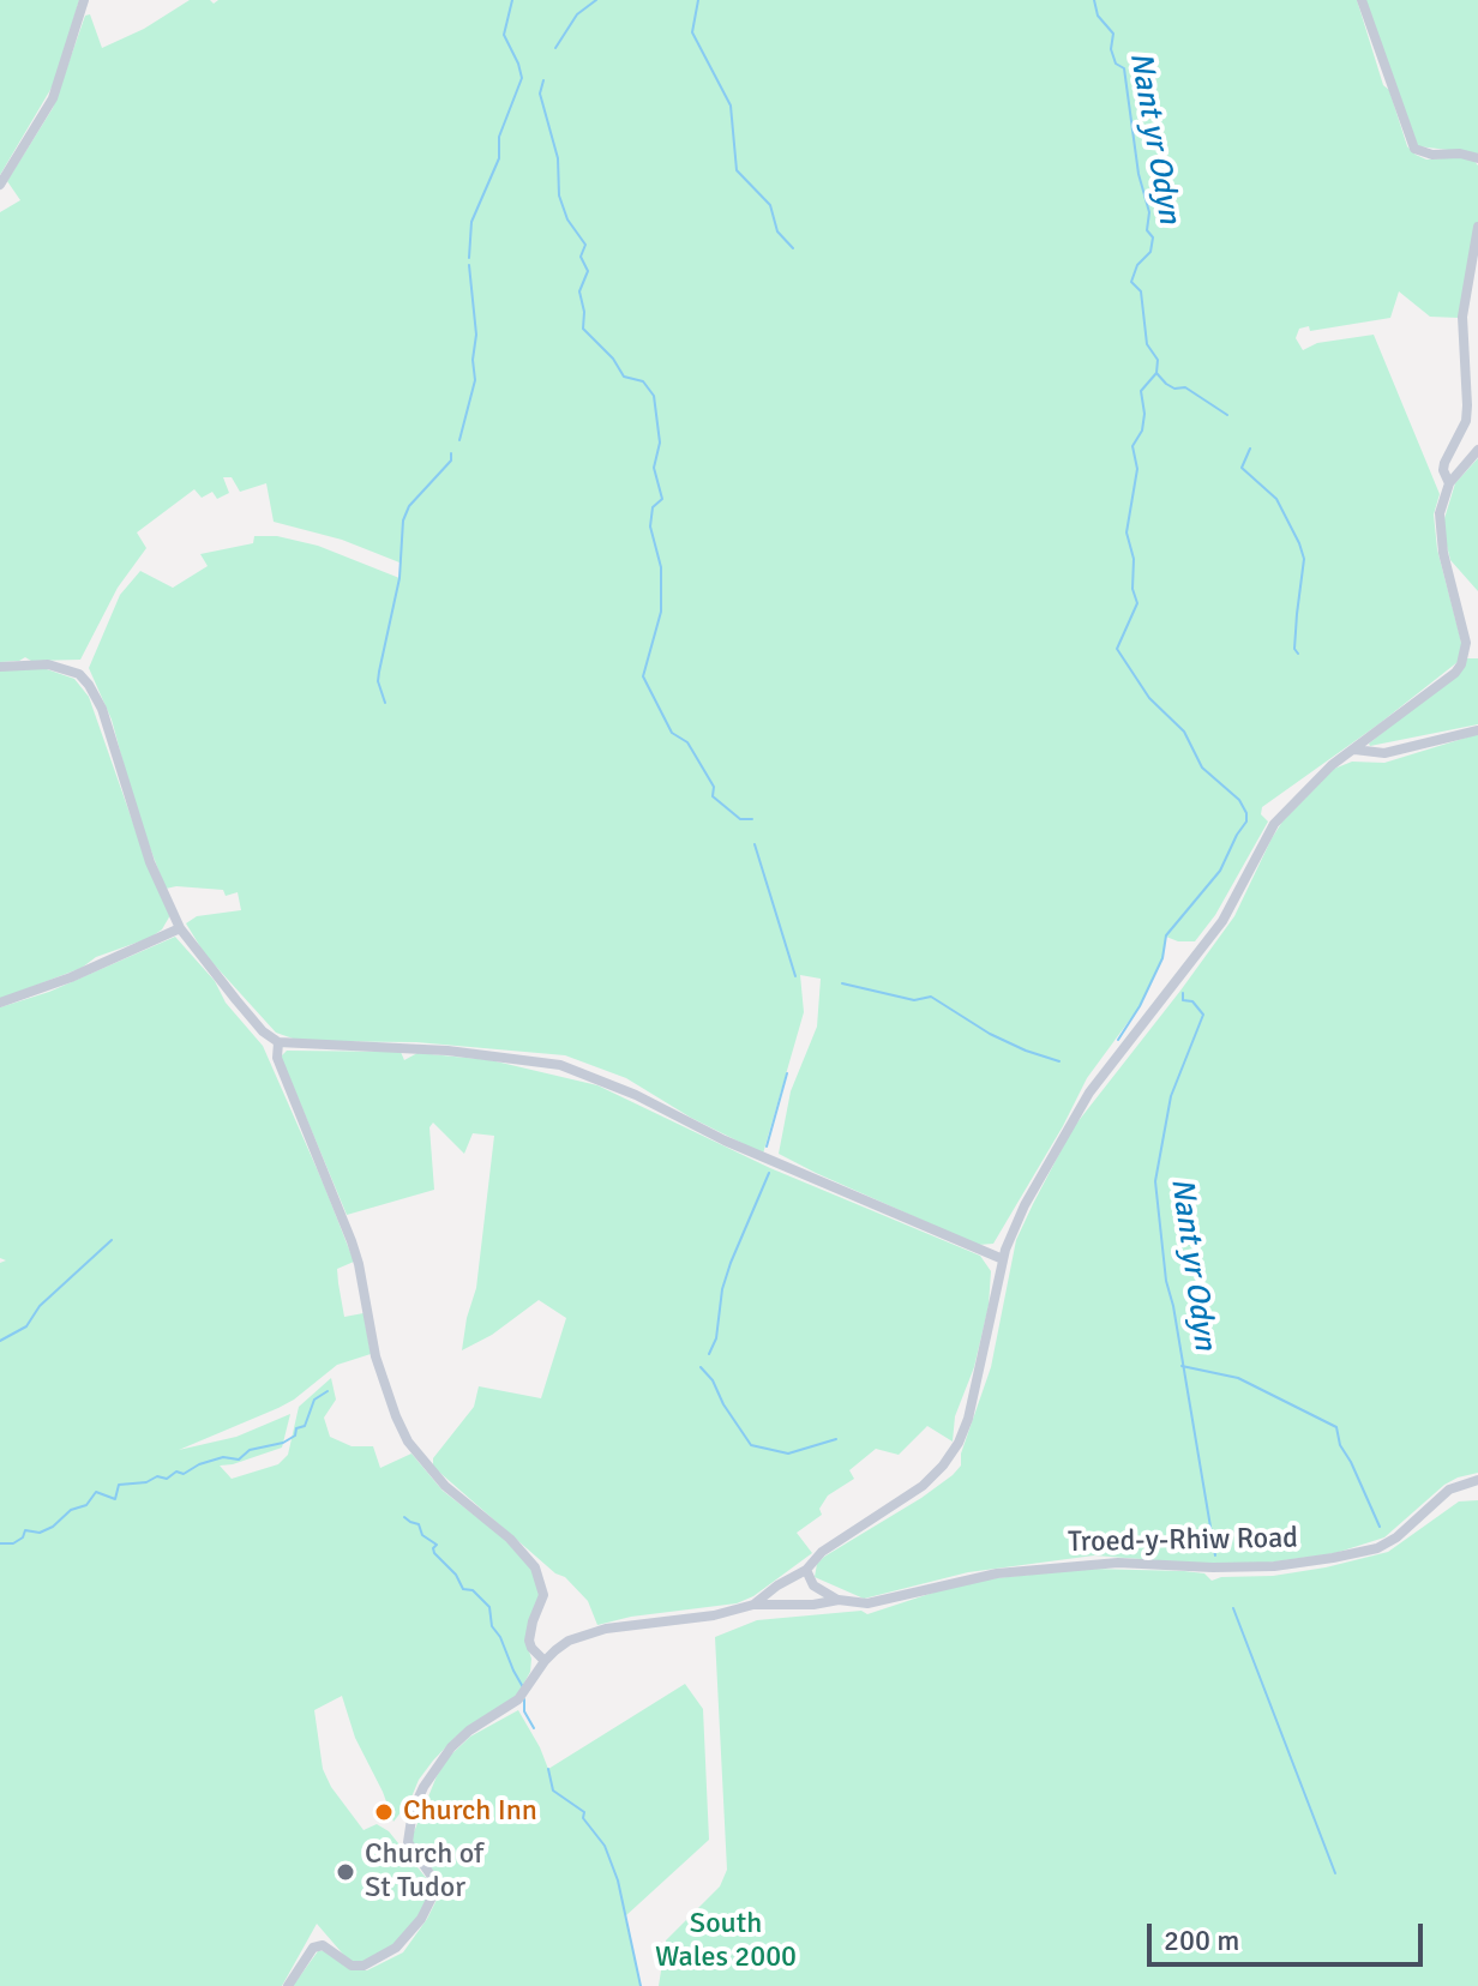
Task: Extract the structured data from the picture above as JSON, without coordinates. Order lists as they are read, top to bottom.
{
  "streets": {
    "street": ["Troed-y-Rhiw Road"]
  },
  "water": ["Nant yr Odyn"],
  "parks": ["South Wales 2000"],
  "places": ["Church Inn", "Church of St Tudor"],
  "scale_bar": "200 m"
}
